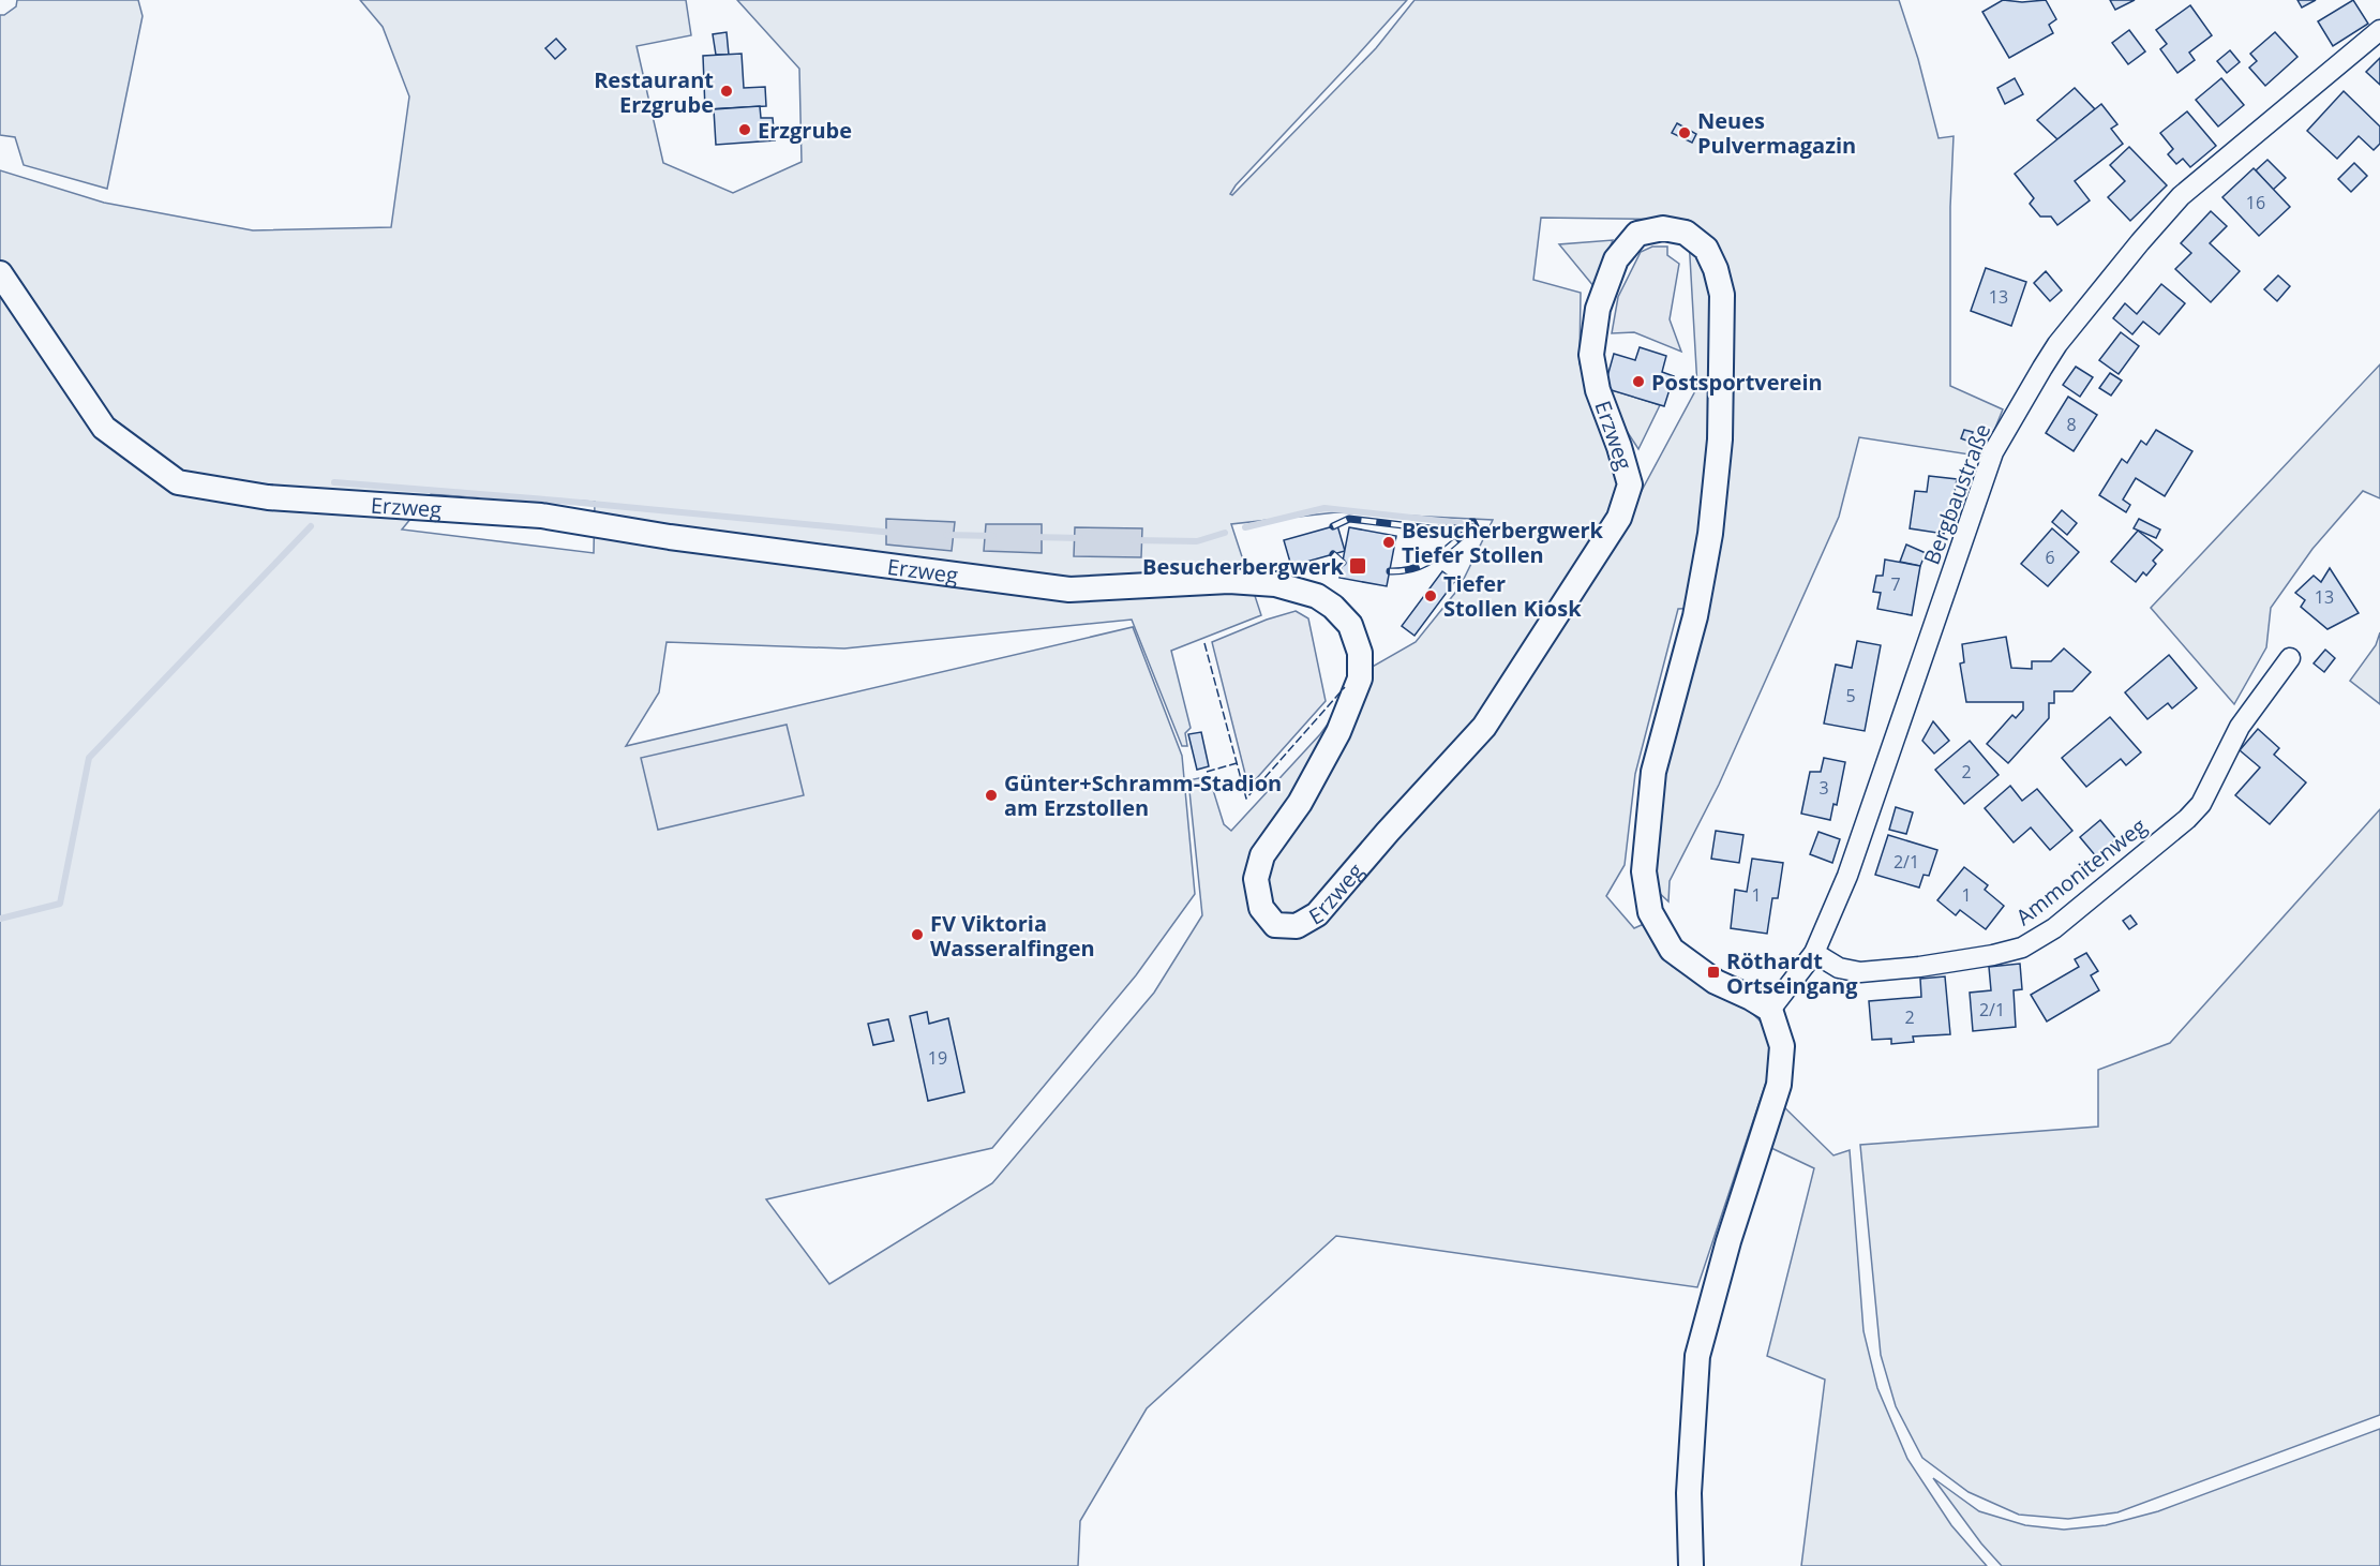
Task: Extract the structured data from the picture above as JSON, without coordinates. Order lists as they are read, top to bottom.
{
  "streets": {
    "street": ["Erzweg", "Bergbaustraße", "Ammonitenweg"]
  },
  "crossings": [
    ["Erzweg", "Bergbaustraße"],
    ["Bergbaustraße", "Ammonitenweg"]
  ],
  "places": {
    "other": [
      "Restaurant Erzgrube",
      "Erzgrube",
      "Neues Pulvermagazin",
      "Postsportverein",
      "Besucherbergwerk Tiefer Stollen",
      "Tiefer Stollen Kiosk",
      "Günter+Schramm-Stadion am Erzstollen",
      "FV Viktoria Wasseralfingen"
    ],
    "transit": ["Besucherbergwerk", "Röthardt Ortseingang"]
  },
  "house_numbers": [
    "16",
    "13",
    "8",
    "6",
    "7",
    "13",
    "5",
    "2",
    "3",
    "2/1",
    "1",
    "1",
    "2/1",
    "2",
    "19"
  ]
}
